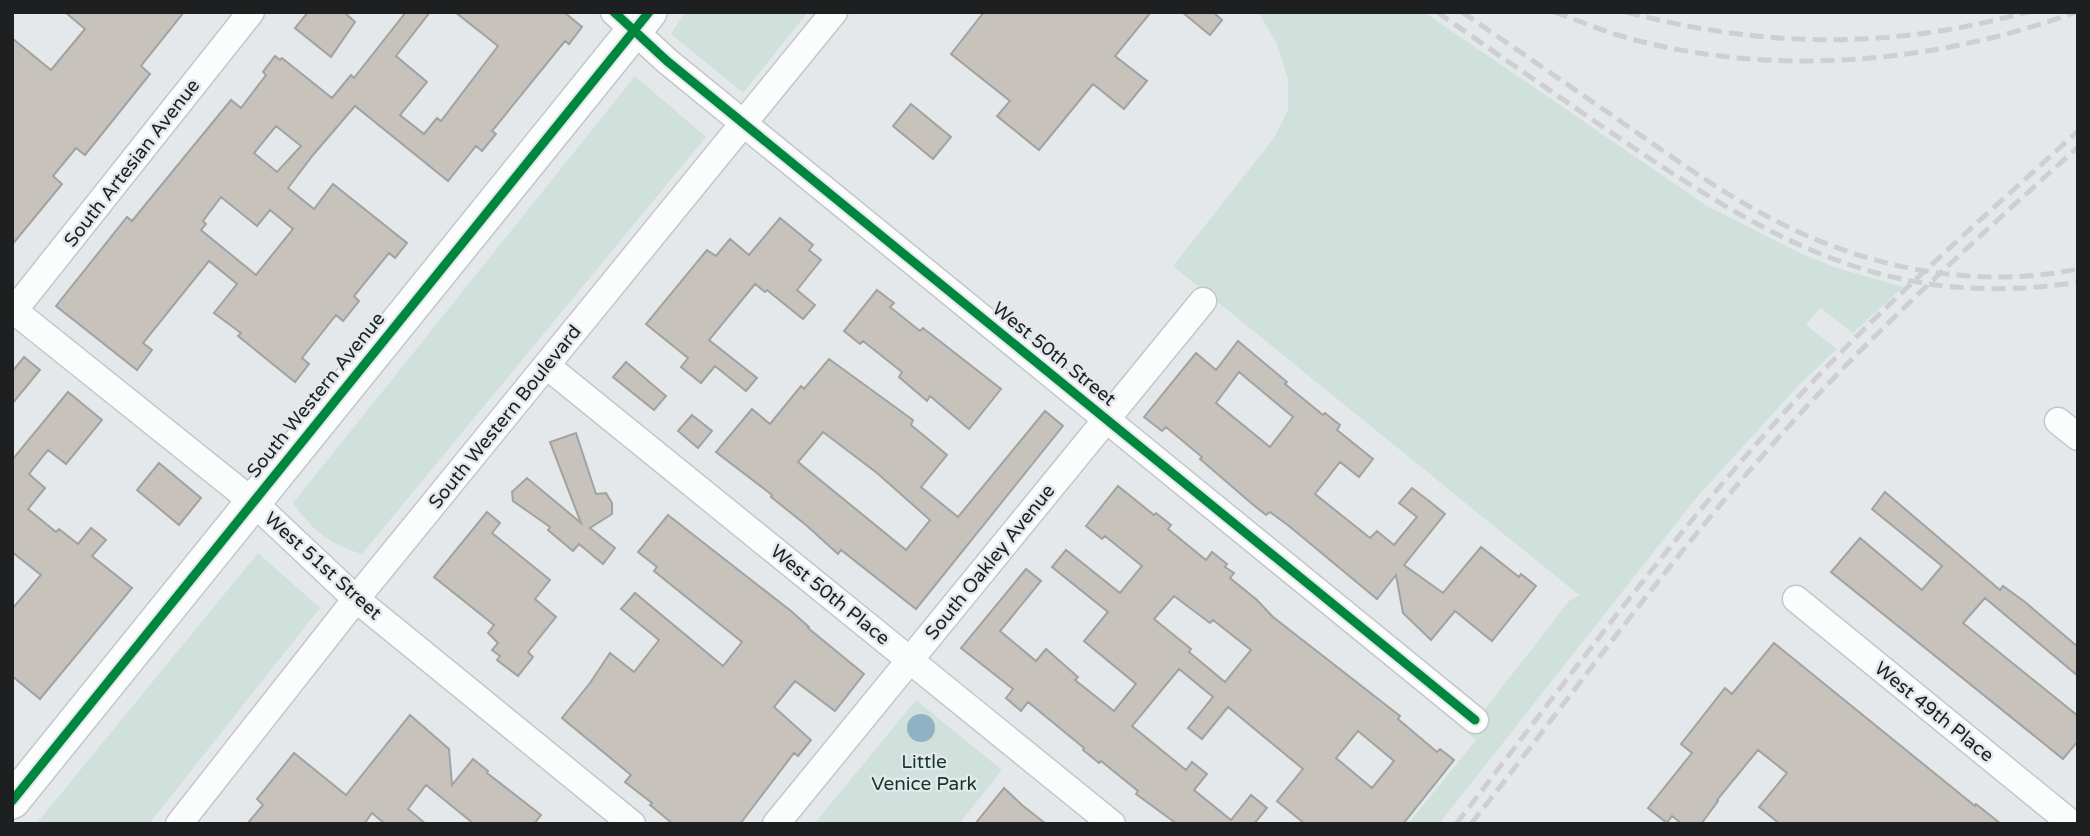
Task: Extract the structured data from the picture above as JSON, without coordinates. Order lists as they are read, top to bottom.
{
  "streets": {
    "main road": ["South Western Avenue"],
    "street": [
      "South Artesian Avenue",
      "West 50th Street",
      "South Western Boulevard",
      "South Oakley Avenue",
      "West 51st Street",
      "West 50th Place",
      "West 49th Place"
    ]
  },
  "crossings": [
    ["South Artesian Avenue", "West 51st Street"],
    ["West 50th Street", "South Western Avenue"],
    ["West 50th Street", "South Western Boulevard"],
    ["West 50th Street", "South Oakley Avenue"],
    ["South Western Avenue", "West 51st Street"],
    ["South Western Boulevard", "West 51st Street"],
    ["South Western Boulevard", "West 50th Place"],
    ["South Oakley Avenue", "West 50th Place"]
  ],
  "parks": ["Little Venice Park"]
}
